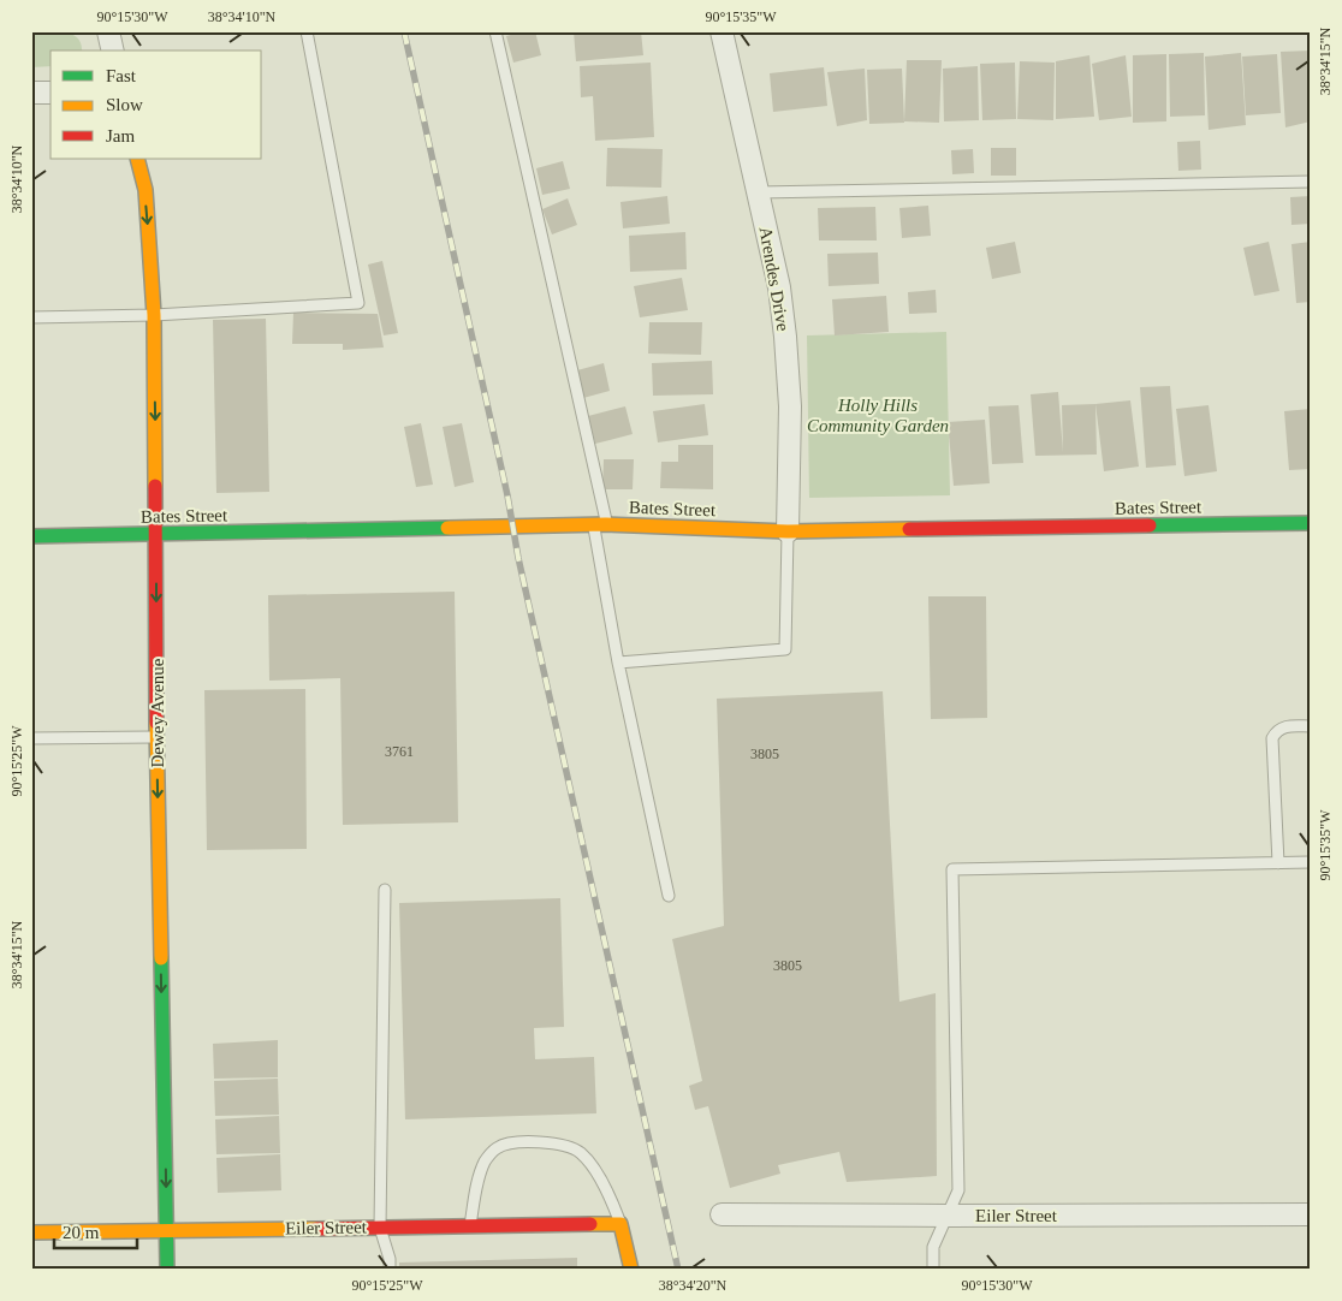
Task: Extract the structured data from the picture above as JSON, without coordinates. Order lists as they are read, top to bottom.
{
  "streets": {
    "street": [
      "Arendes Drive",
      "Bates Street",
      "Dewey Avenue",
      "Eiler Street"
    ]
  },
  "crossings": [
    ["Arendes Drive", "Bates Street"],
    ["Bates Street", "Dewey Avenue"],
    ["Dewey Avenue", "Eiler Street"]
  ],
  "one_way": ["Dewey Avenue"],
  "parks": ["Holly Hills Community Garden"],
  "house_numbers": ["3761", "3805", "3805"],
  "legend": ["Fast", "Slow", "Jam"],
  "scale_bar": "20 m",
  "coordinates": [
    "90°15'30\"W",
    "38°34'10\"N",
    "90°15'35\"W",
    "38°34'15\"N",
    "90°15'25\"W",
    "38°34'20\"N"
  ]
}
